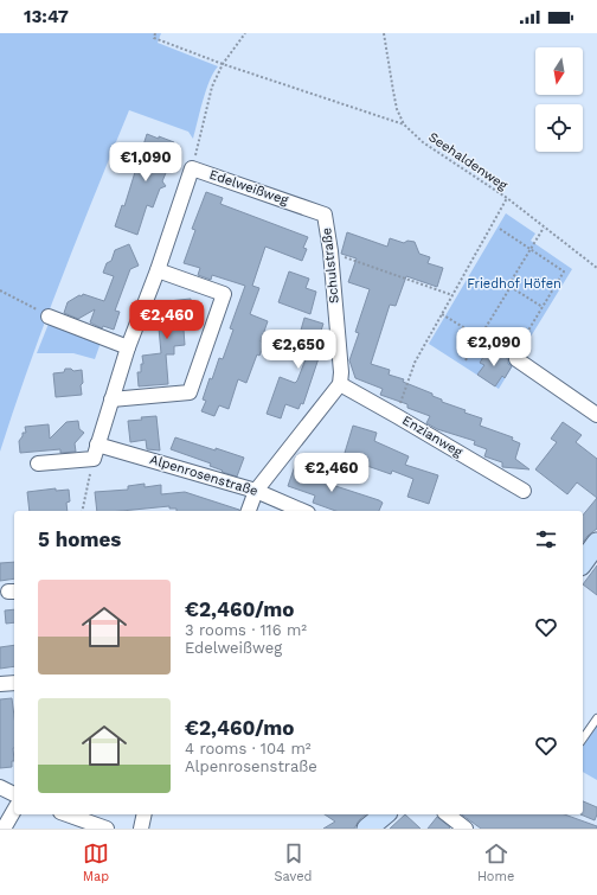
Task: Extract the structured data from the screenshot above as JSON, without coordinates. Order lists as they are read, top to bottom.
{
  "streets": {
    "street": [
      "Edelweißweg",
      "Schulstraße",
      "Enzianweg",
      "Alpenrosenstraße"
    ],
    "path": ["Seehaldenweg"]
  },
  "crossings": [
    ["Edelweißweg", "Schulstraße"],
    ["Edelweißweg", "Alpenrosenstraße"],
    ["Schulstraße", "Enzianweg"]
  ],
  "parks": ["Friedhof Höfen"],
  "north": "bottom",
  "page": {
    "status": "13:47",
    "price": [
      "€1,090",
      "€2,460",
      "€2,090",
      "€2,650",
      "€2,460"
    ],
    "heading": "5 homes",
    "list": [
      {
        "name": "€2,460/mo",
        "note": "3 rooms · 116 m² · Edelweißweg"
      },
      {
        "name": "€2,460/mo",
        "note": "4 rooms · 104 m² · Alpenrosenstraße"
      }
    ],
    "tabs": ["Map", "Saved", "Home"]
  }
}
